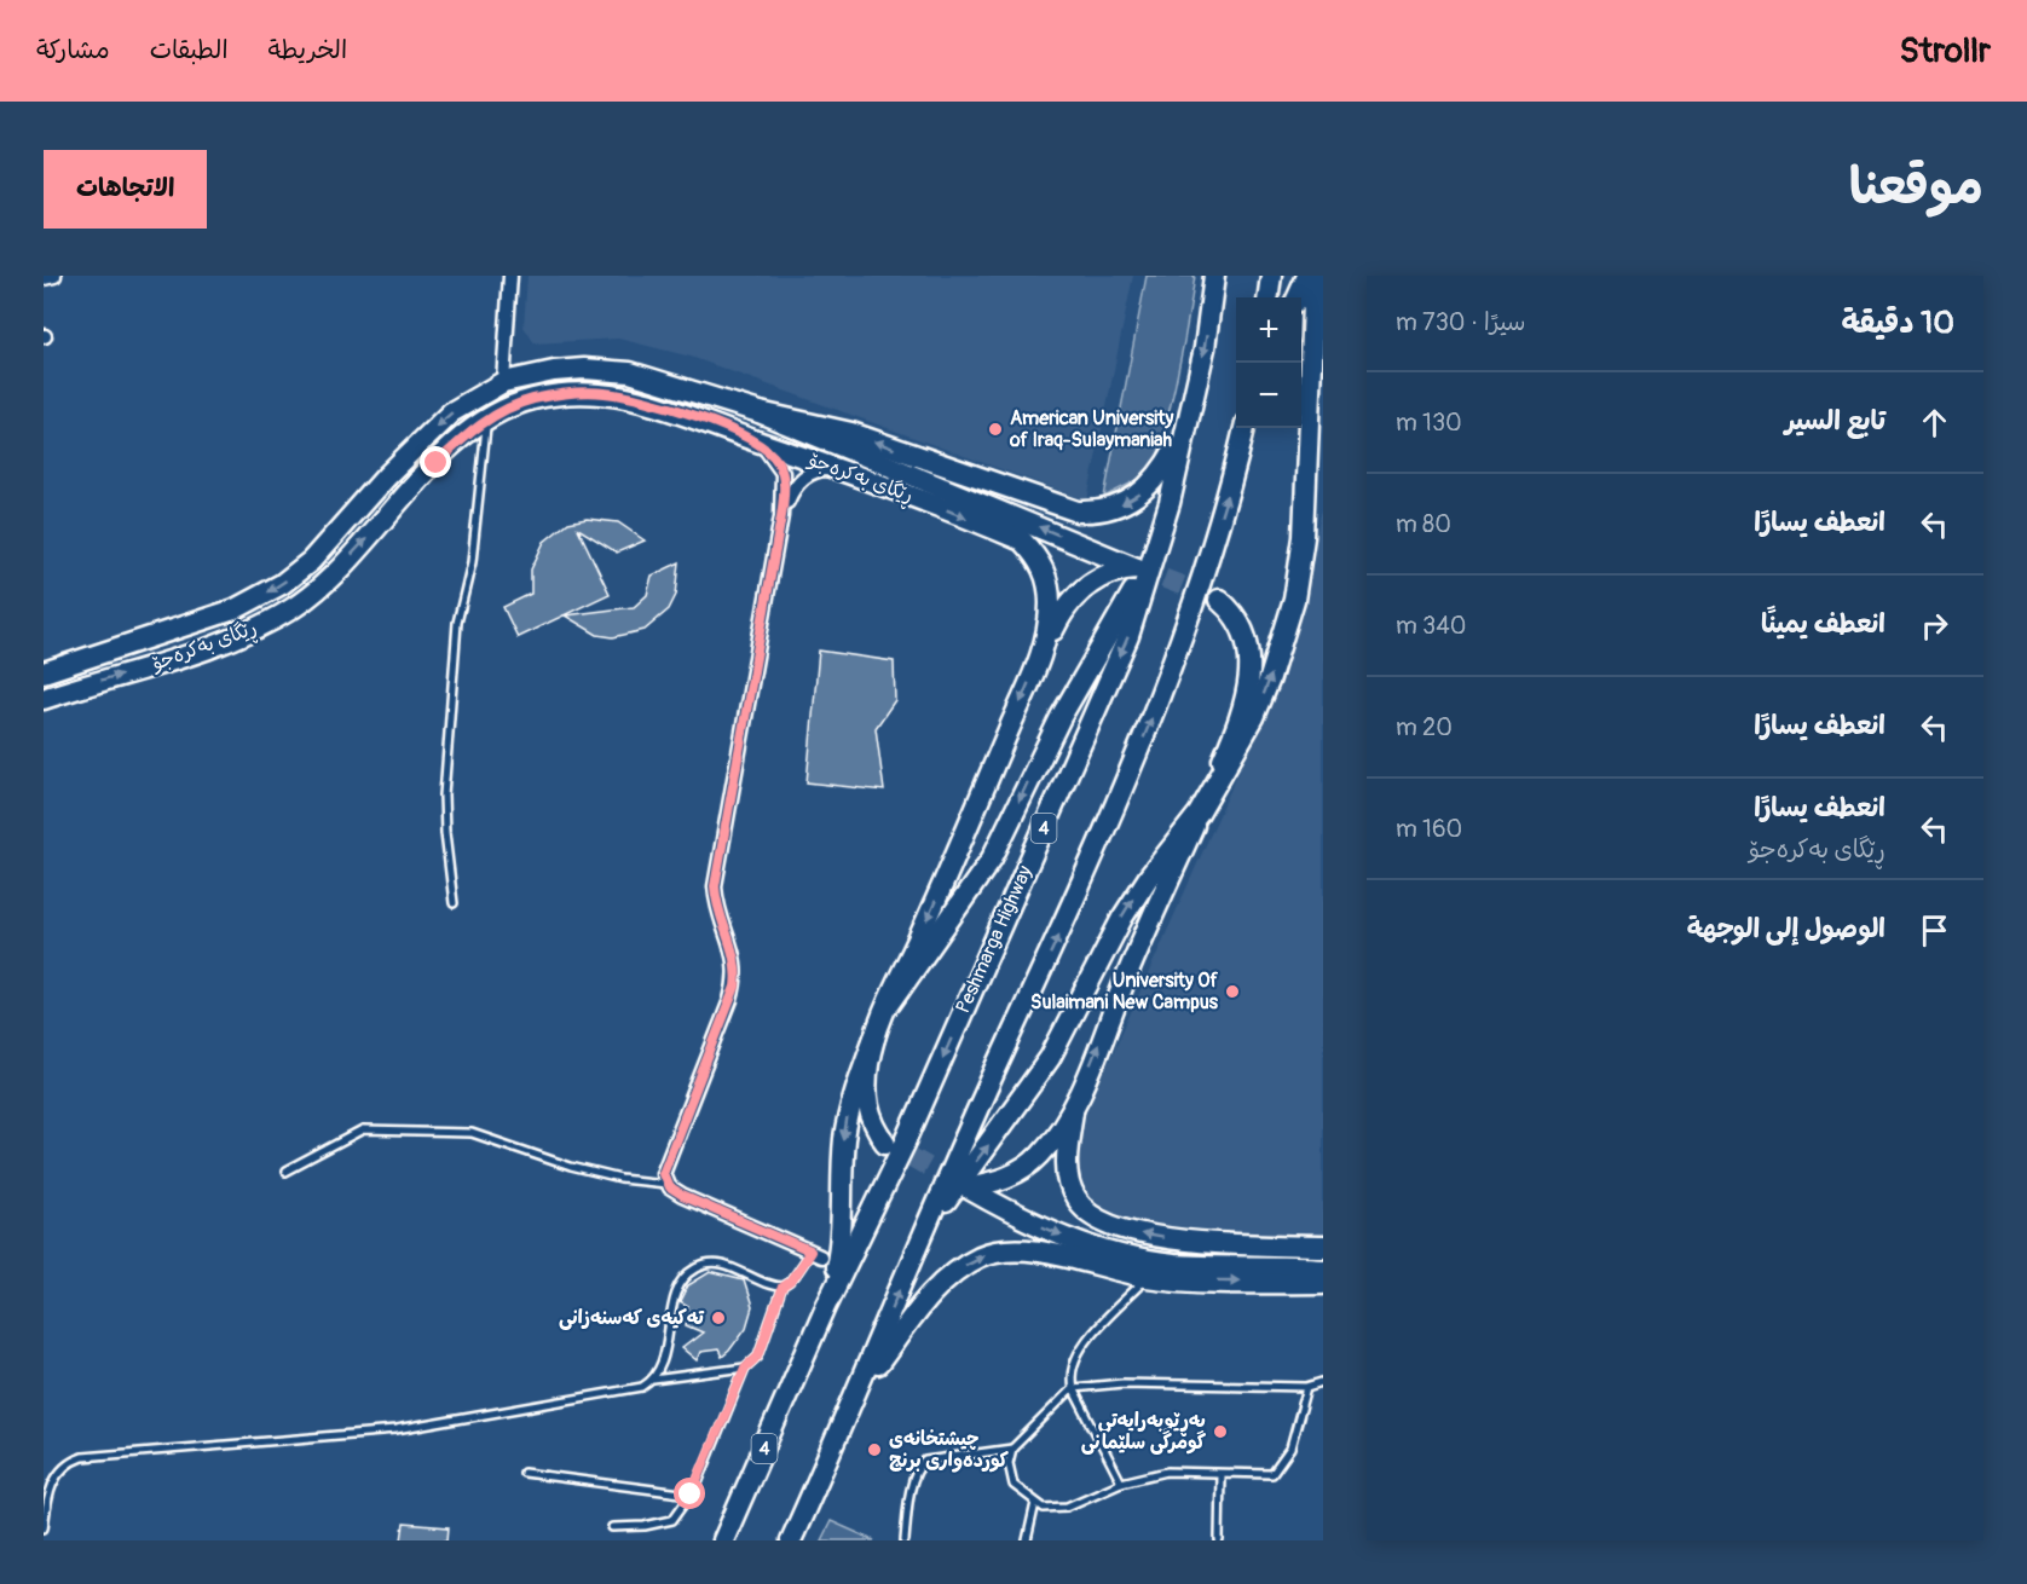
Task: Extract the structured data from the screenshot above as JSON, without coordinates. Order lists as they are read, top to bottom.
{
  "streets": {
    "main road": ["ڕێگای بەکرەجۆ", "4", "Peshmarga Highway"]
  },
  "places": [
    "American University of Iraq-Sulaymaniah",
    "University Of Sulaimani New Campus",
    "تەکیەی کەسنەزانی",
    "بەڕێوبەرایەتی گومرگی سلێمانی",
    "چيشتخانەی کوردەواری برنج"
  ],
  "page": {
    "header": "Strollr",
    "nav": ["الخريطة", "الطبقات", "مشاركة"],
    "title": "موقعنا",
    "buttons": "الاتجاهات",
    "heading": ["10 دقيقة", "سيرًا · 730 m"],
    "map_buttons": ["+", "−"],
    "list": [
      ["تابع السير", "130 m"],
      ["انعطف يسارًا", "80 m"],
      ["انعطف يمينًا", "340 m"],
      ["انعطف يسارًا", "20 m"],
      ["انعطف يسارًا", "ڕێگای بەکرەجۆ", "160 m"],
      "الوصول إلى الوجهة"
    ]
  }
}
